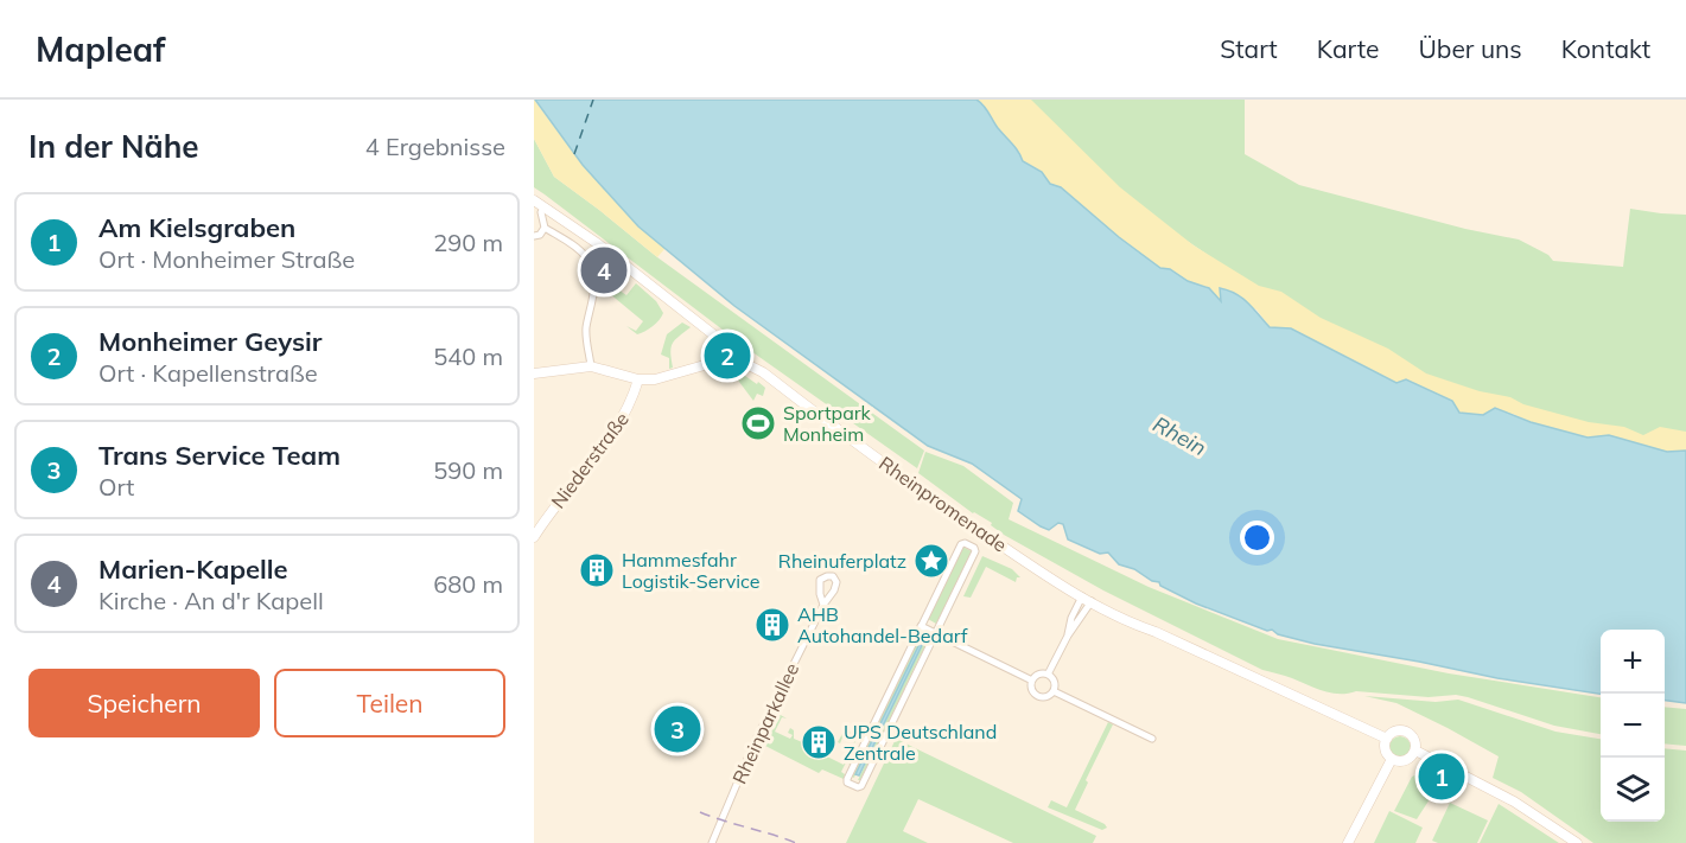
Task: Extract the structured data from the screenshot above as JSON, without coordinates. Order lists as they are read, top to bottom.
{
  "streets": {
    "street": ["Niederstraße", "Rheinpromenade", "Rheinparkallee"]
  },
  "water": ["Rhein"],
  "places": {
    "sports": ["Sportpark Monheim"],
    "place": ["Rheinuferplatz"],
    "building": ["Hammesfahr Logistik-Service", "AHB Autohandel-Bedarf", "UPS Deutschland Zentrale"]
  },
  "page": {
    "header": "Mapleaf",
    "nav": [
      "Start",
      "Karte",
      "Über uns",
      "Kontakt"
    ],
    "heading": ["In der Nähe", "4 Ergebnisse"],
    "list": [
      {
        "mark": "1",
        "name": "Am Kielsgraben",
        "note": "Ort · Monheimer Straße",
        "value": "290 m"
      },
      {
        "mark": "2",
        "name": "Monheimer Geysir",
        "note": "Ort · Kapellenstraße",
        "value": "540 m"
      },
      {
        "mark": "3",
        "name": "Trans Service Team",
        "note": "Ort",
        "value": "590 m"
      },
      {
        "mark": "4",
        "name": "Marien-Kapelle",
        "note": "Kirche · An d'r Kapell",
        "value": "680 m"
      }
    ],
    "pins": [
      "4",
      "2",
      "3",
      "1"
    ],
    "map_buttons": ["+", "−"],
    "buttons": ["Speichern", "Teilen"]
  }
}
